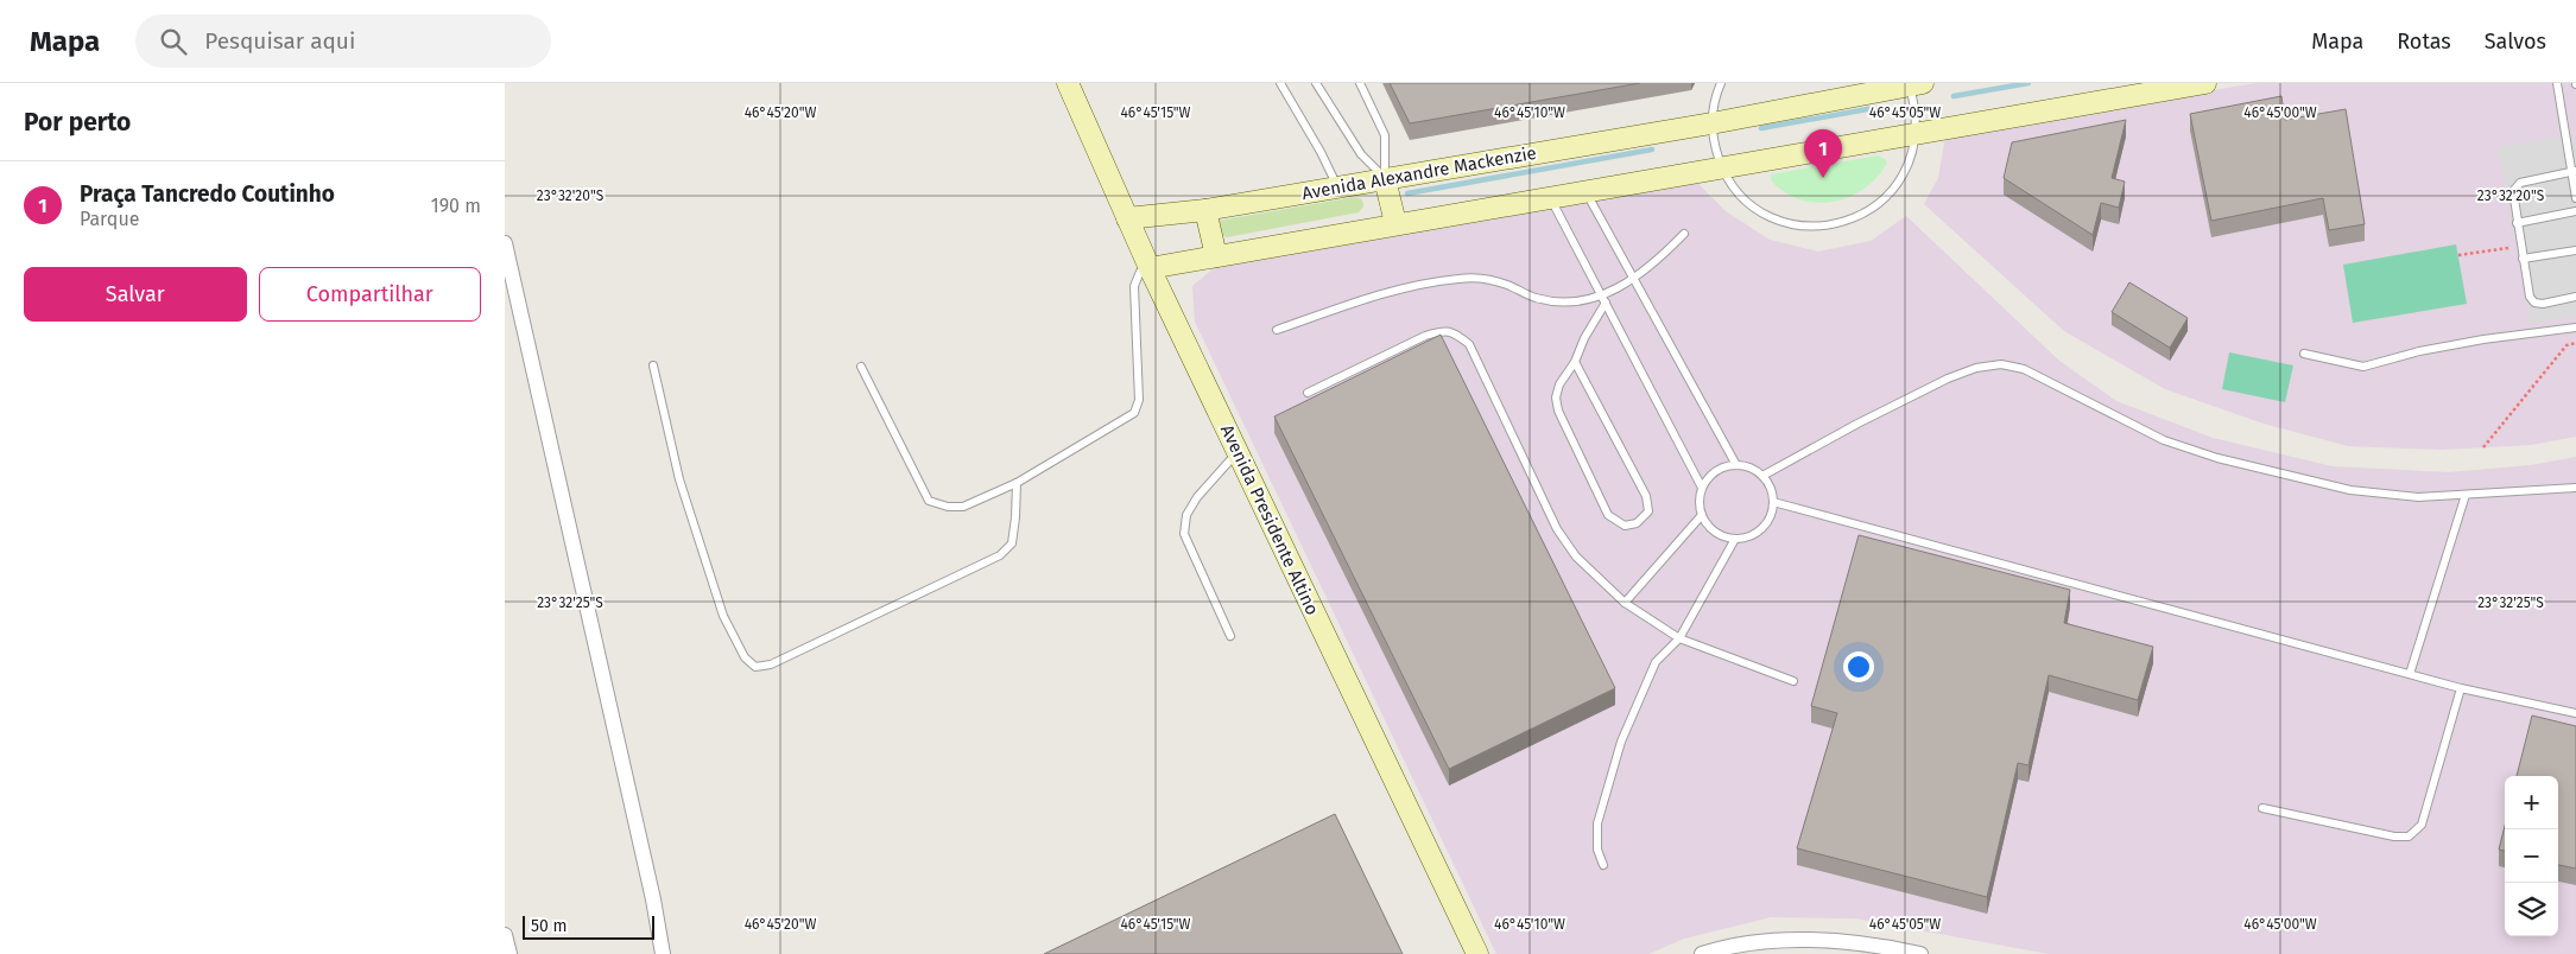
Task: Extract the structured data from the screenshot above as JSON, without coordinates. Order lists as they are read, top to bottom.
{
  "streets": {
    "street": ["Avenida Alexandre Mackenzie", "Avenida Presidente Altino"]
  },
  "crossings": [
    ["Avenida Alexandre Mackenzie", "Avenida Presidente Altino"]
  ],
  "scale_bar": "50 m",
  "page": {
    "header": "Mapa",
    "search": "Pesquisar aqui",
    "nav": ["Mapa", "Rotas", "Salvos"],
    "heading": "Por perto",
    "pins": "1",
    "list": [
      {
        "mark": "1",
        "name": "Praça Tancredo Coutinho",
        "note": "Parque",
        "value": "190 m"
      }
    ],
    "buttons": ["Salvar", "Compartilhar"],
    "map_buttons": ["+", "−"],
    "scale": "50 m"
  },
  "coordinates": [
    "46°45'20\"W",
    "46°45'15\"W",
    "46°45'10\"W",
    "46°45'05\"W",
    "46°45'00\"W",
    "23°32'20\"S",
    "23°32'25\"S"
  ]
}
